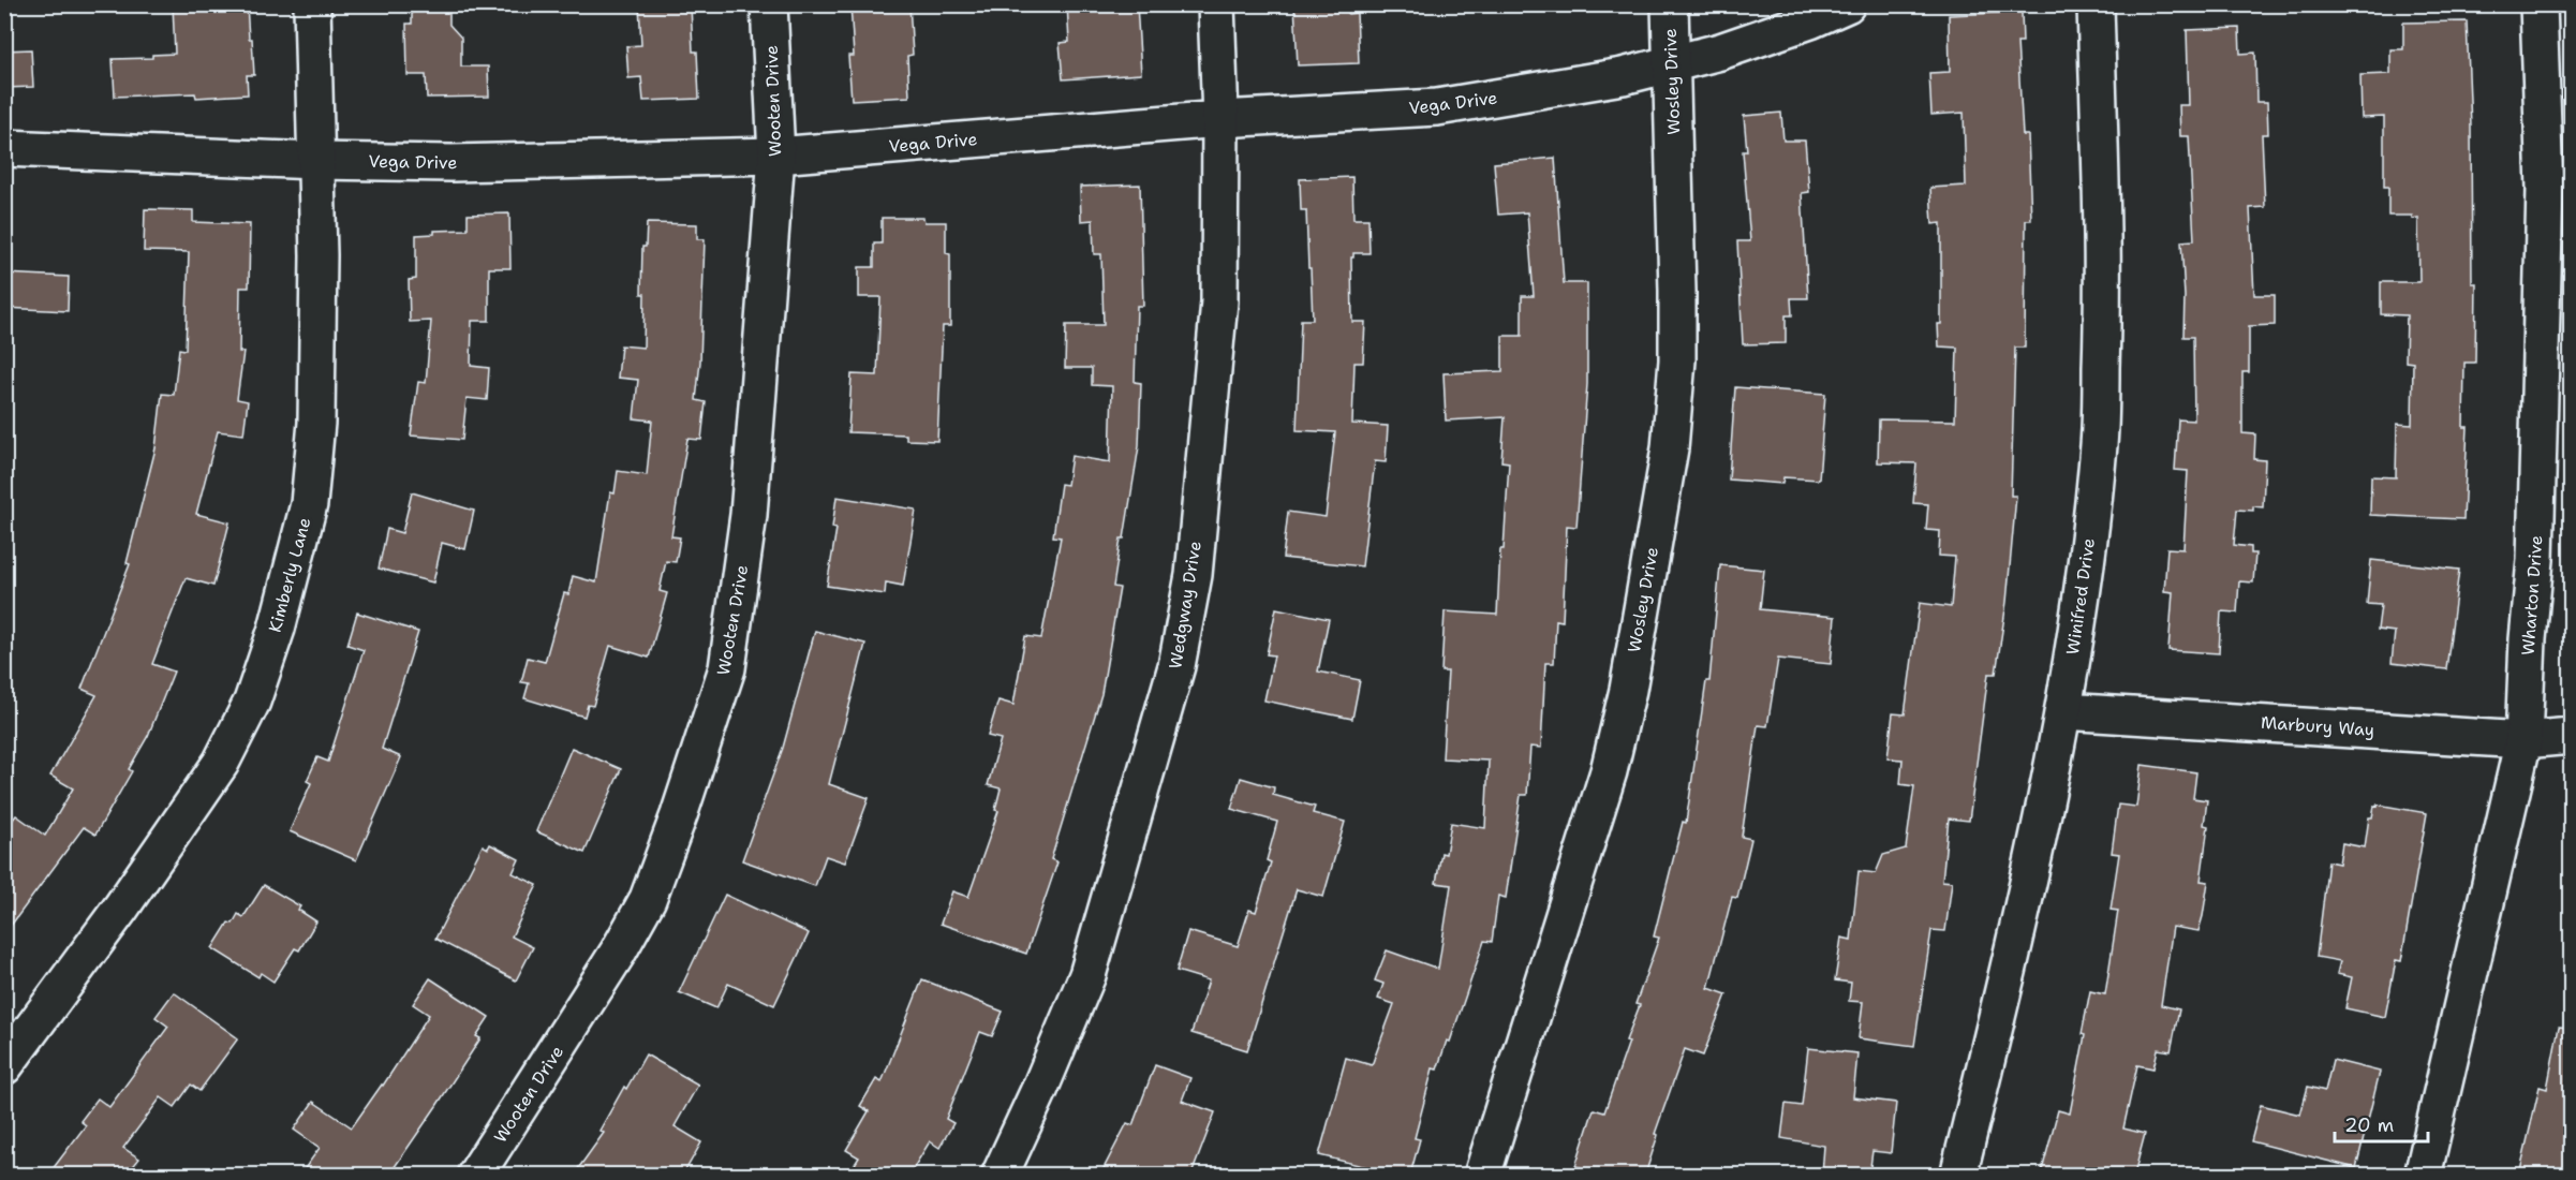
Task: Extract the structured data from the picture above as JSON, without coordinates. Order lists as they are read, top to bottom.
{
  "streets": {
    "street": [
      "Wosley Drive",
      "Wooten Drive",
      "Vega Drive",
      "Kimberly Lane",
      "Wharton Drive",
      "Winifred Drive",
      "Wedgway Drive",
      "Marbury Way"
    ]
  },
  "crossings": [
    ["Wosley Drive", "Vega Drive"],
    ["Wooten Drive", "Vega Drive"],
    ["Vega Drive", "Kimberly Lane"],
    ["Vega Drive", "Wedgway Drive"],
    ["Wharton Drive", "Marbury Way"],
    ["Winifred Drive", "Marbury Way"]
  ],
  "scale_bar": "20 m"
}
